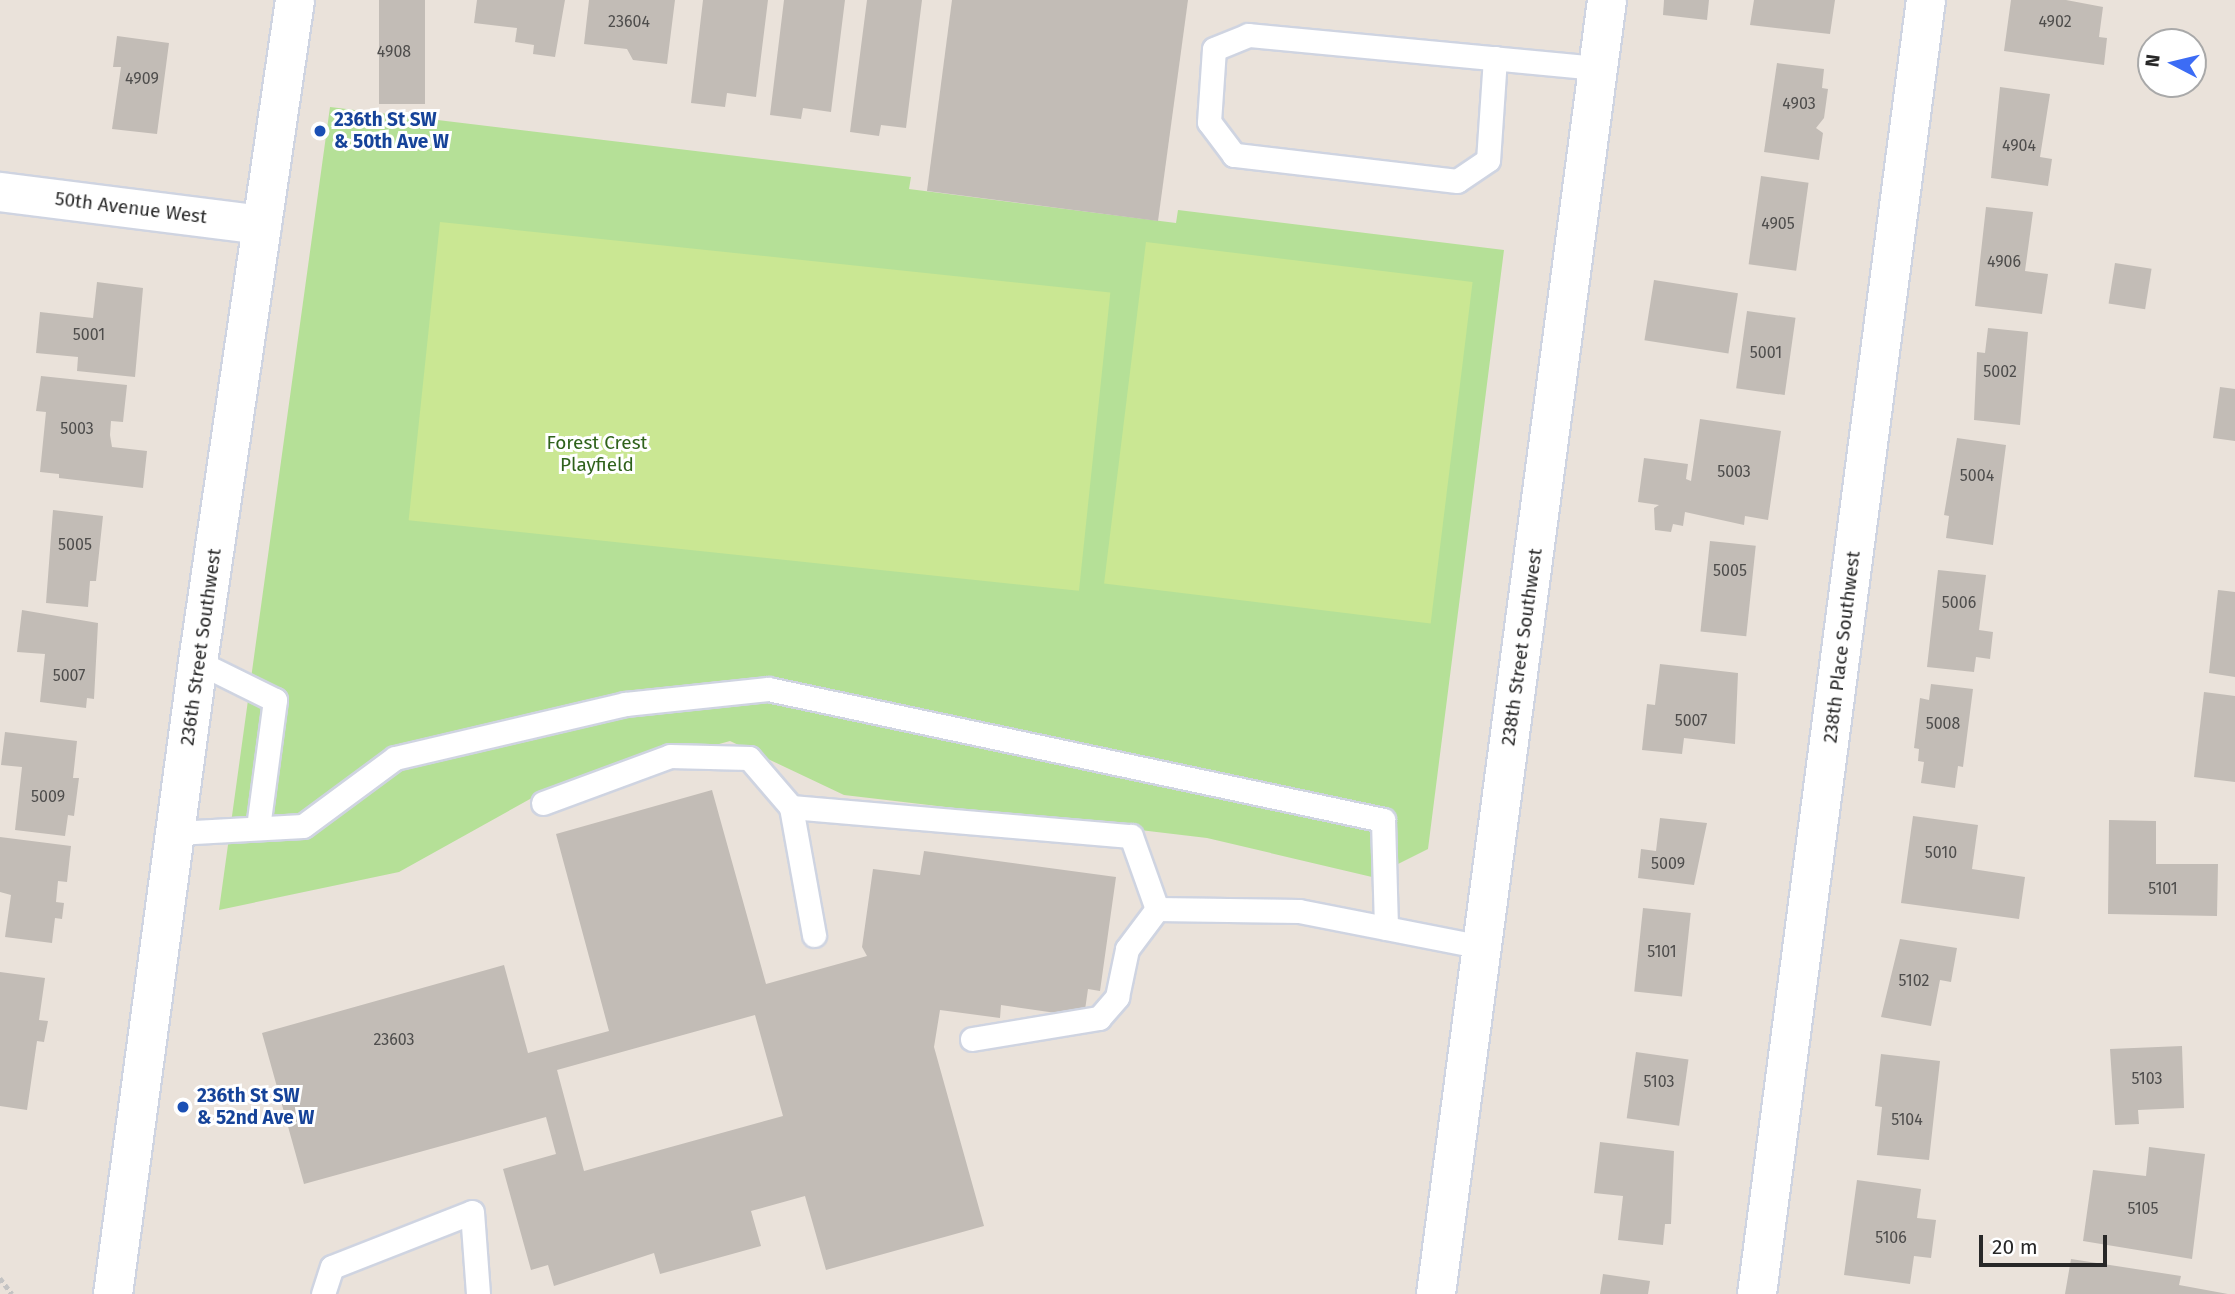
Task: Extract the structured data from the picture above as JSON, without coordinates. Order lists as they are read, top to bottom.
{
  "streets": {
    "street": [
      "50th Avenue West",
      "236th Street Southwest",
      "238th Street Southwest",
      "238th Place Southwest"
    ]
  },
  "crossings": [
    ["50th Avenue West", "236th Street Southwest"]
  ],
  "parks": ["Forest Crest Playfield"],
  "places": ["236th St SW & 50th Ave W", "236th St SW & 52nd Ave W"],
  "house_numbers": [
    "23604",
    "4902",
    "4908",
    "4909",
    "4903",
    "4904",
    "4905",
    "4906",
    "5001",
    "5001",
    "5002",
    "5003",
    "5003",
    "5004",
    "5005",
    "5005",
    "5006",
    "5007",
    "5007",
    "5008",
    "5009",
    "5010",
    "5009",
    "5101",
    "5101",
    "5102",
    "23603",
    "5103",
    "5103",
    "5104",
    "5105",
    "5106"
  ],
  "scale_bar": "20 m",
  "north": "left"
}
